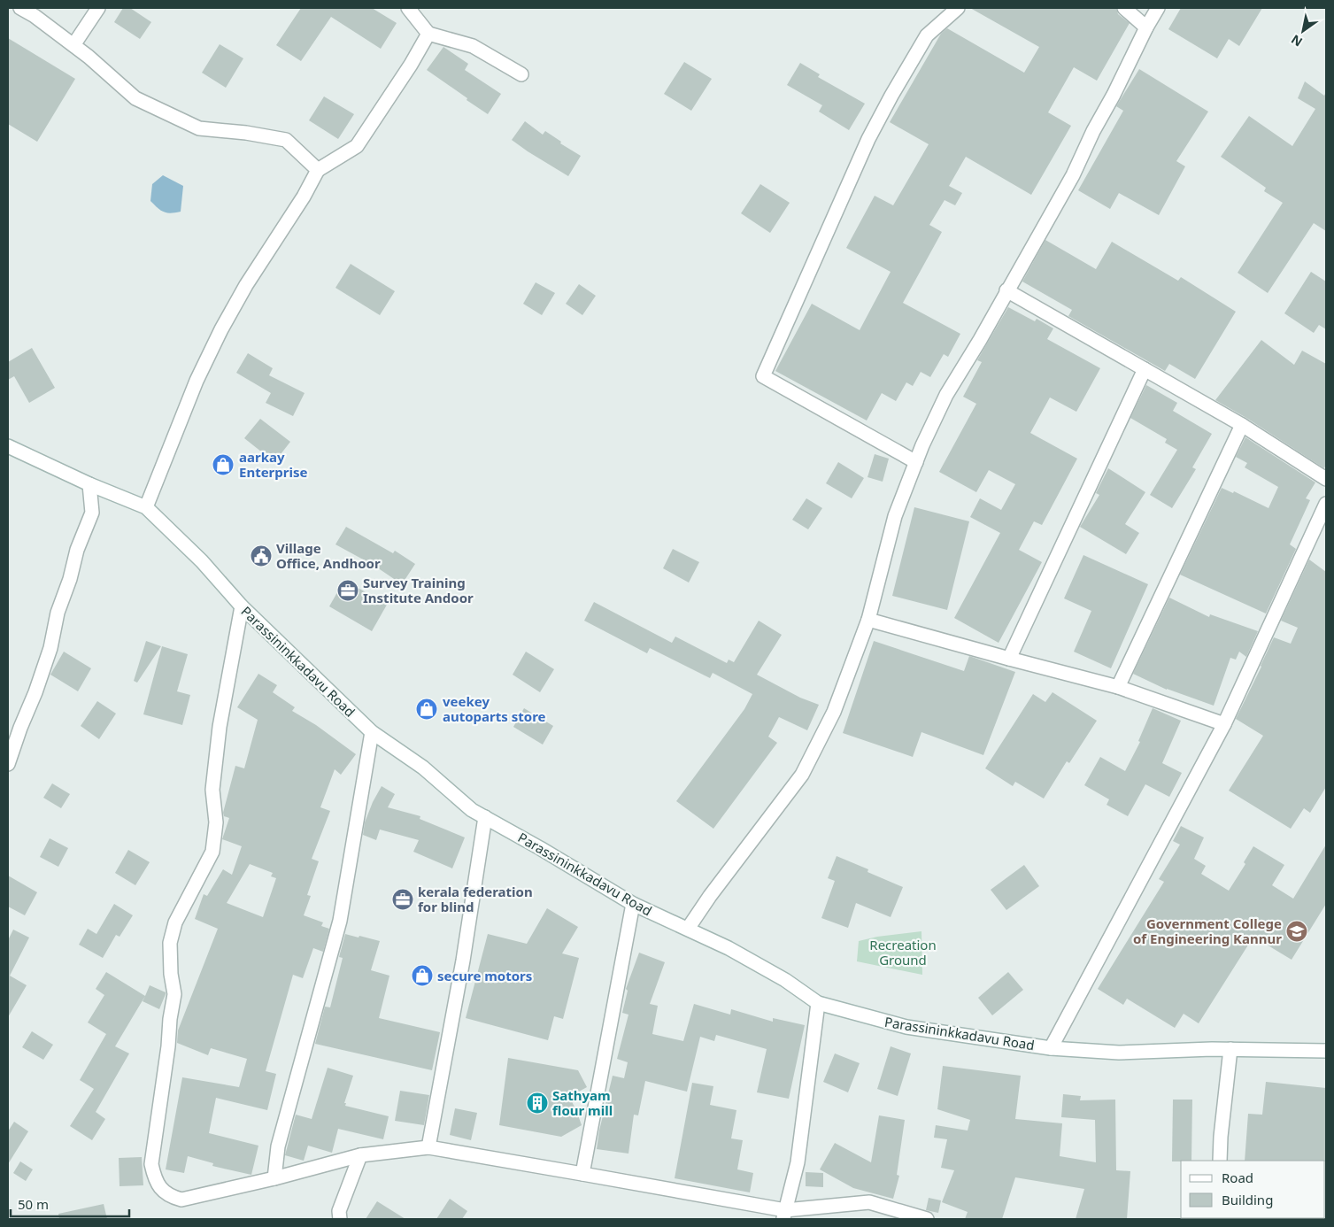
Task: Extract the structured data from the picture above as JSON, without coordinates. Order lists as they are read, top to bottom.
{
  "streets": {
    "street": ["Parassininkkadavu Road"]
  },
  "parks": ["Recreation Ground"],
  "places": {
    "shop": ["aarkay Enterprise", "veekey autoparts store", "secure motors"],
    "public building": ["Village Office, Andhoor"],
    "office": ["Survey Training Institute Andoor", "kerala federation for blind"],
    "school or university": ["Government College of Engineering Kannur"],
    "building": ["Sathyam flour mill"]
  },
  "legend": ["Road", "Building"],
  "scale_bar": "50 m",
  "north": "bottom left"
}
